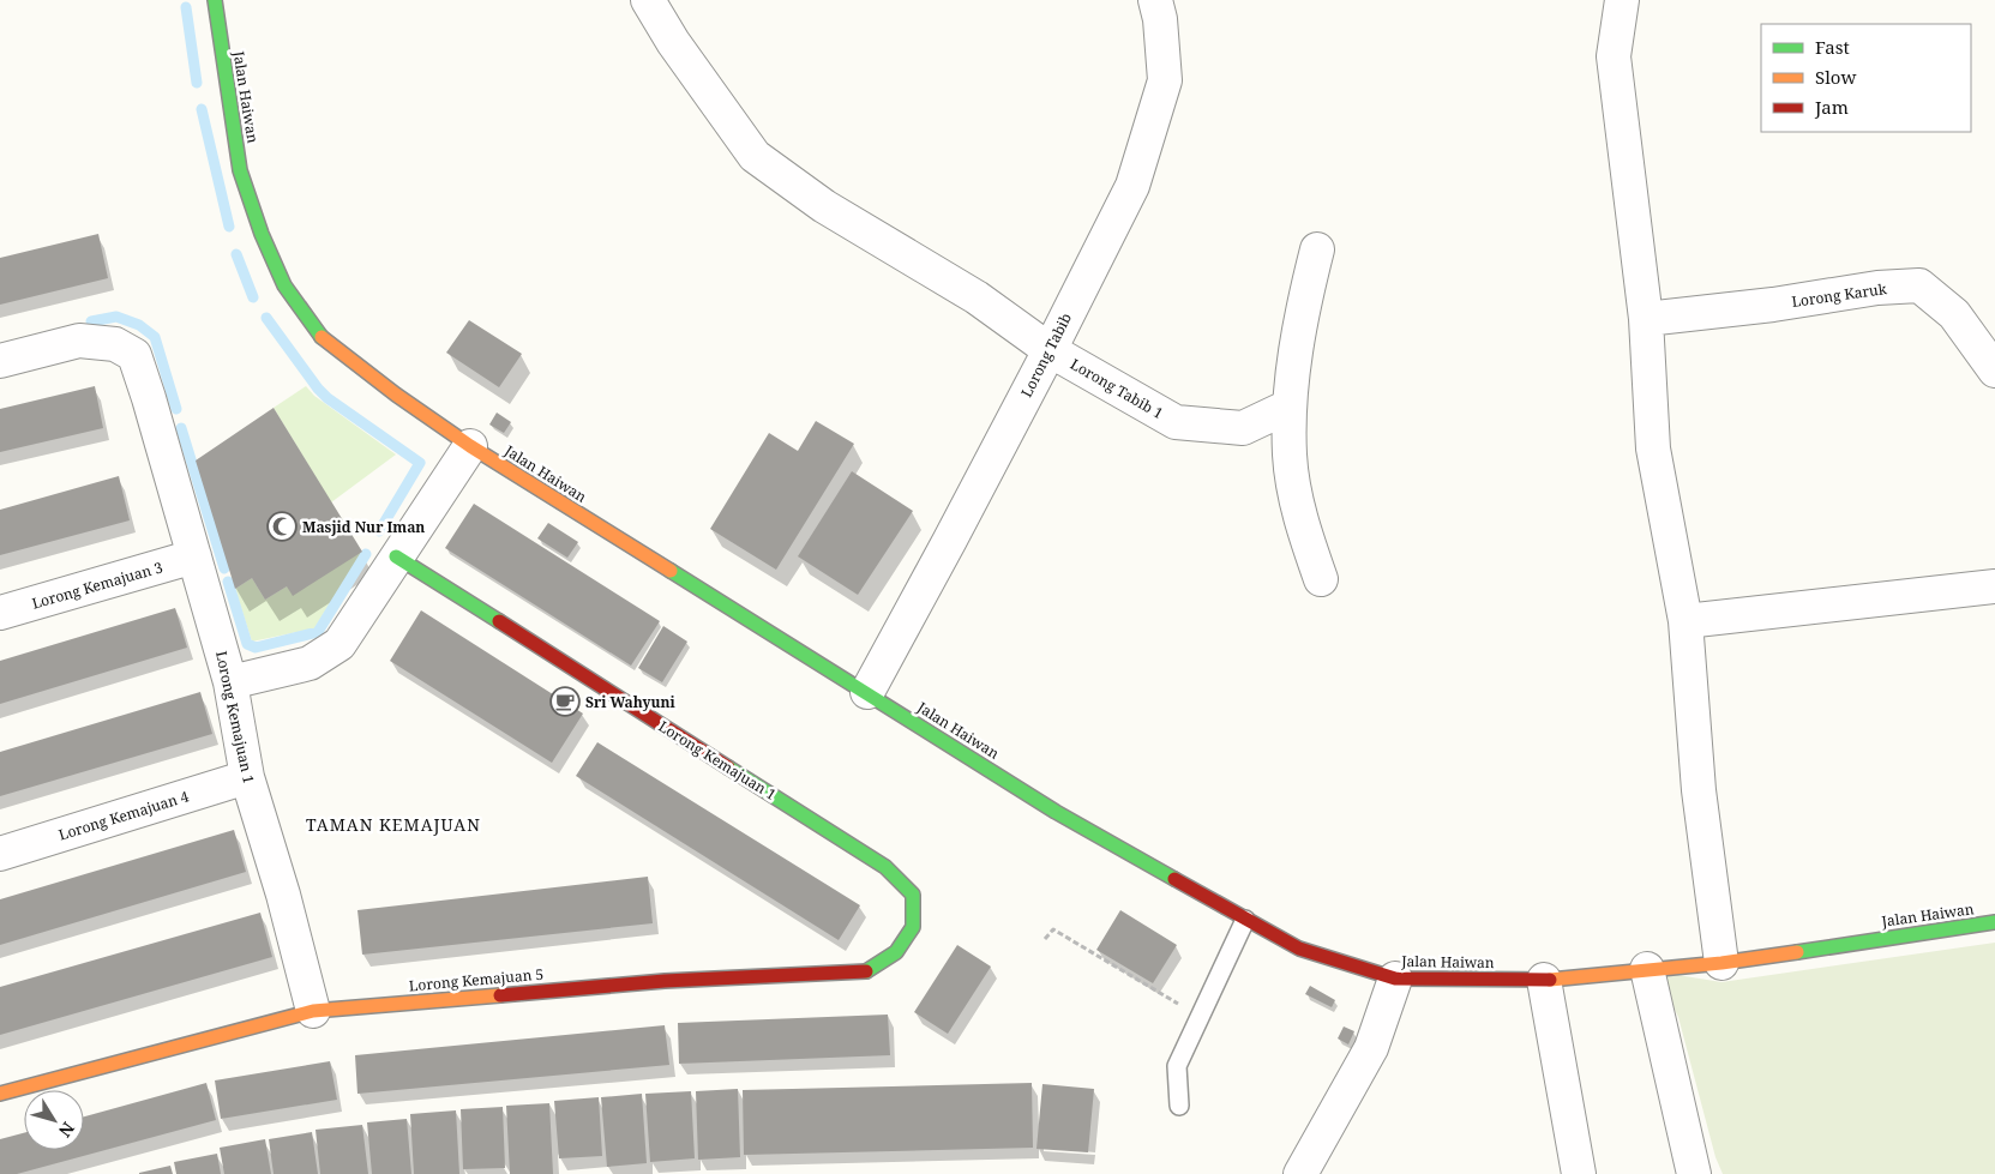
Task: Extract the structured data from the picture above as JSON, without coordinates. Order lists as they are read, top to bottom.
{
  "streets": {
    "street": [
      "Jalan Haiwan",
      "Lorong Karuk",
      "Lorong Tabib",
      "Lorong Tabib 1",
      "Lorong Kemajuan 3",
      "Lorong Kemajuan 1",
      "Lorong Kemajuan 4",
      "Lorong Kemajuan 5"
    ]
  },
  "crossings": [
    ["Jalan Haiwan", "Lorong Tabib"],
    ["Lorong Tabib", "Lorong Tabib 1"],
    ["Lorong Kemajuan 3", "Lorong Kemajuan 1"],
    ["Lorong Kemajuan 1", "Lorong Kemajuan 4"],
    ["Lorong Kemajuan 1", "Lorong Kemajuan 5"]
  ],
  "districts": ["TAMAN KEMAJUAN"],
  "places": {
    "mosque": ["Masjid Nur Iman"],
    "cafe": ["Sri Wahyuni"]
  },
  "legend": ["Fast", "Slow", "Jam"],
  "north": "bottom right"
}
